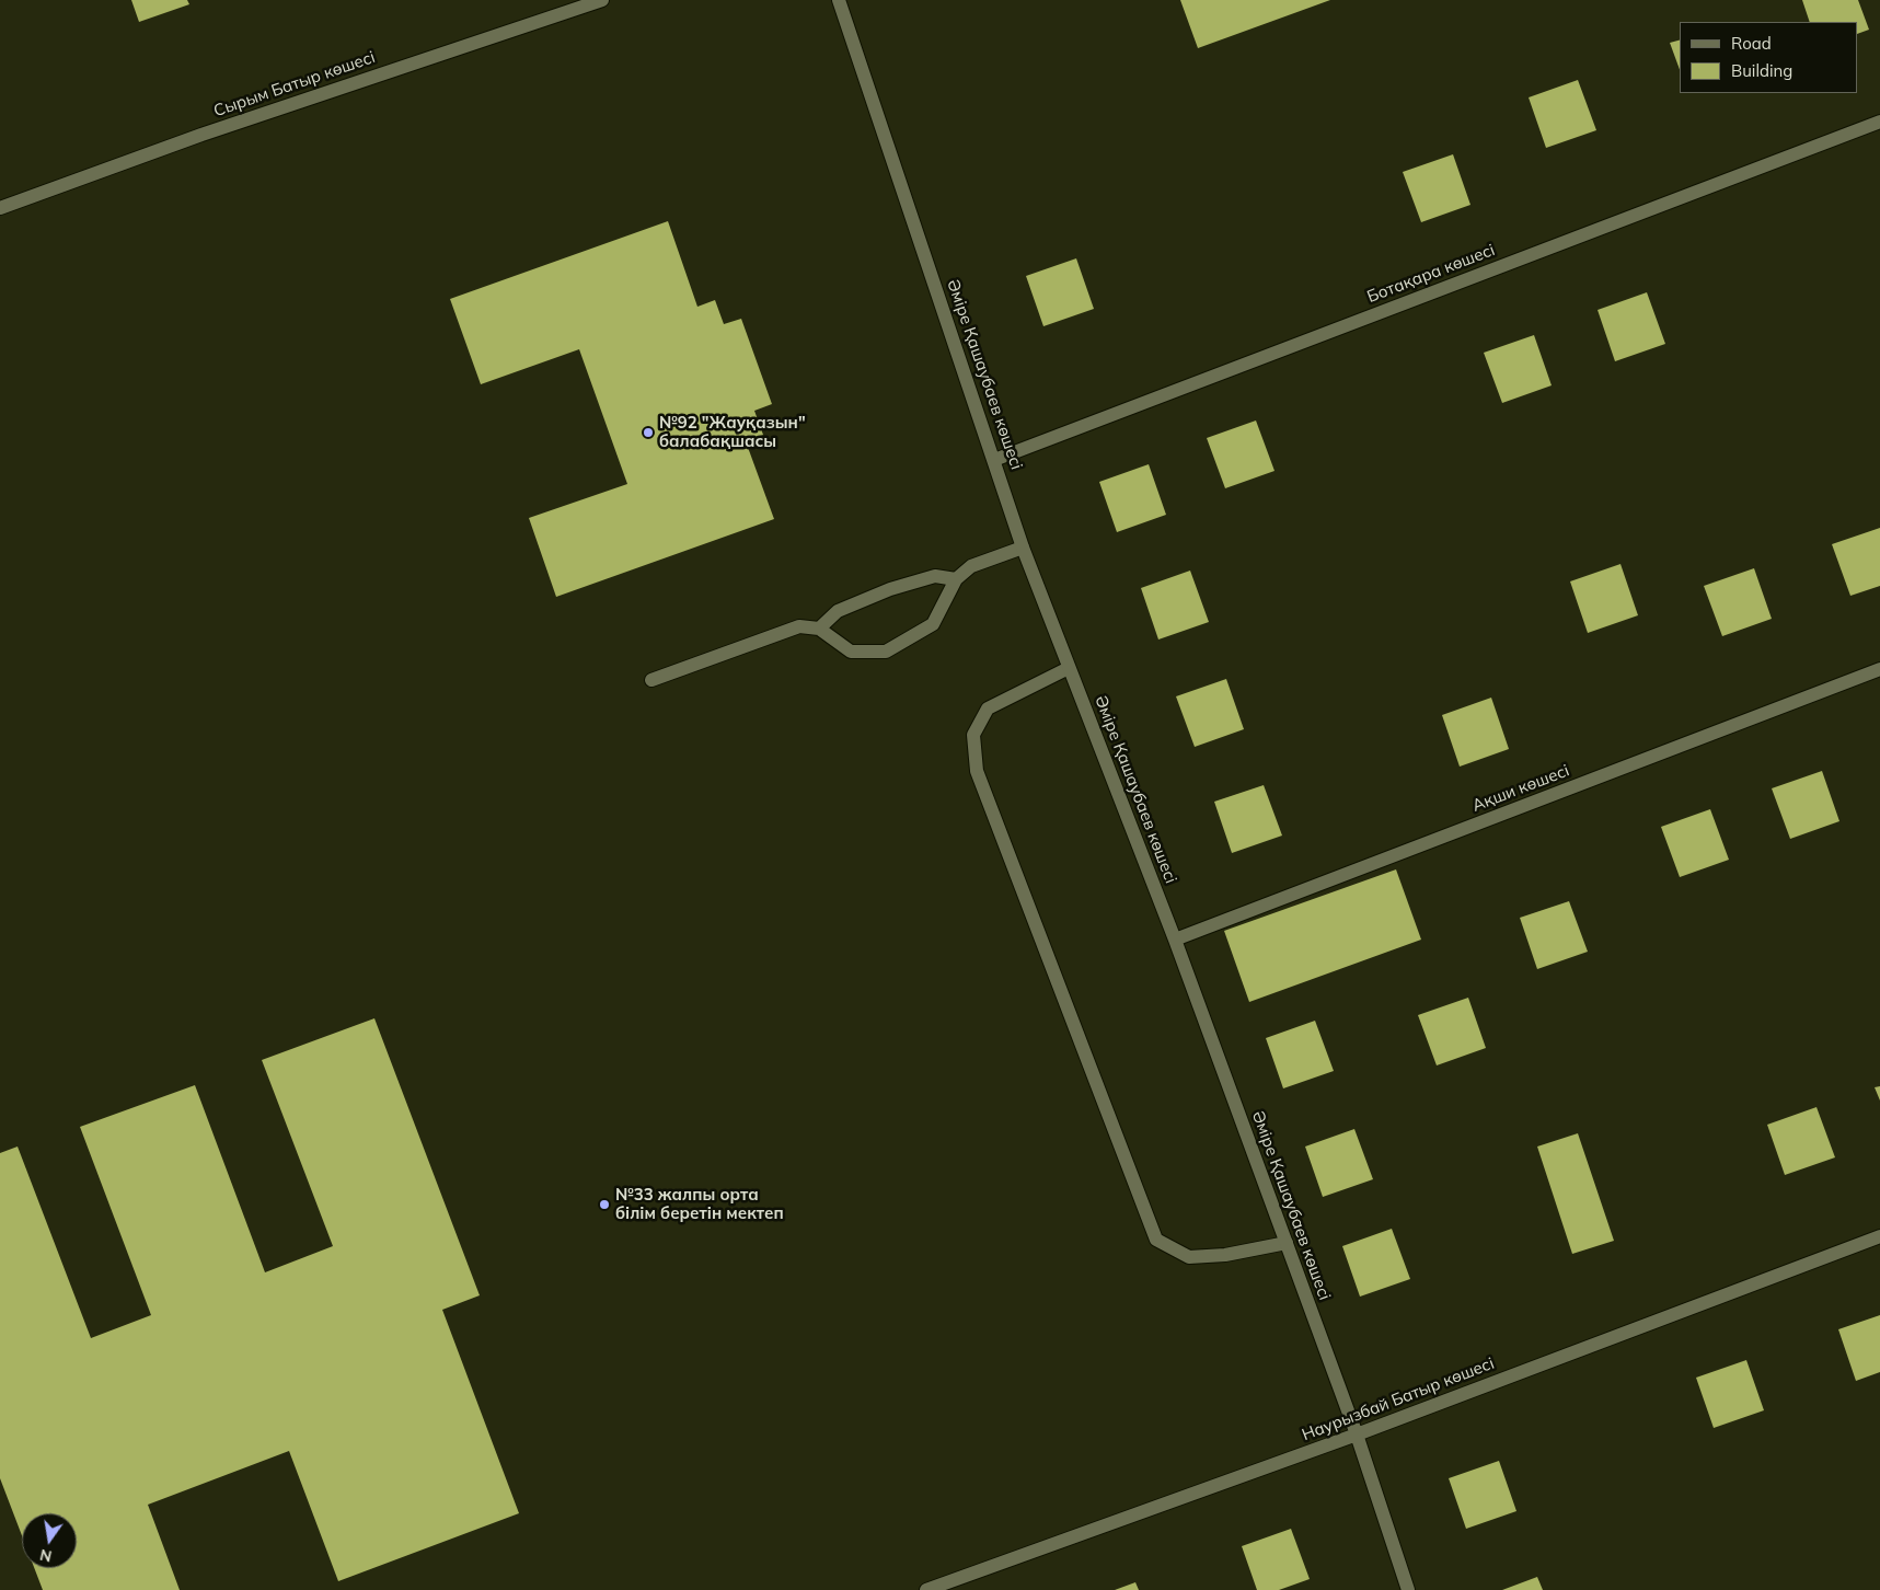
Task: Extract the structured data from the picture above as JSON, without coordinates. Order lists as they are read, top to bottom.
{
  "streets": {
    "street": [
      "Сырым Батыр көшесі",
      "Ботақара көшесі",
      "Әміре Қашаубаев көшесі",
      "Ақши көшесі",
      "Наурызбай Батыр көшесі"
    ]
  },
  "crossings": [
    ["Ботақара көшесі", "Әміре Қашаубаев көшесі"],
    ["Әміре Қашаубаев көшесі", "Ақши көшесі"],
    ["Әміре Қашаубаев көшесі", "Наурызбай Батыр көшесі"]
  ],
  "places": ["№92 \"Жауқазын\" балабақшасы", "№33 жалпы орта білім беретін мектеп"],
  "legend": ["Road", "Building"],
  "north": "bottom"
}
